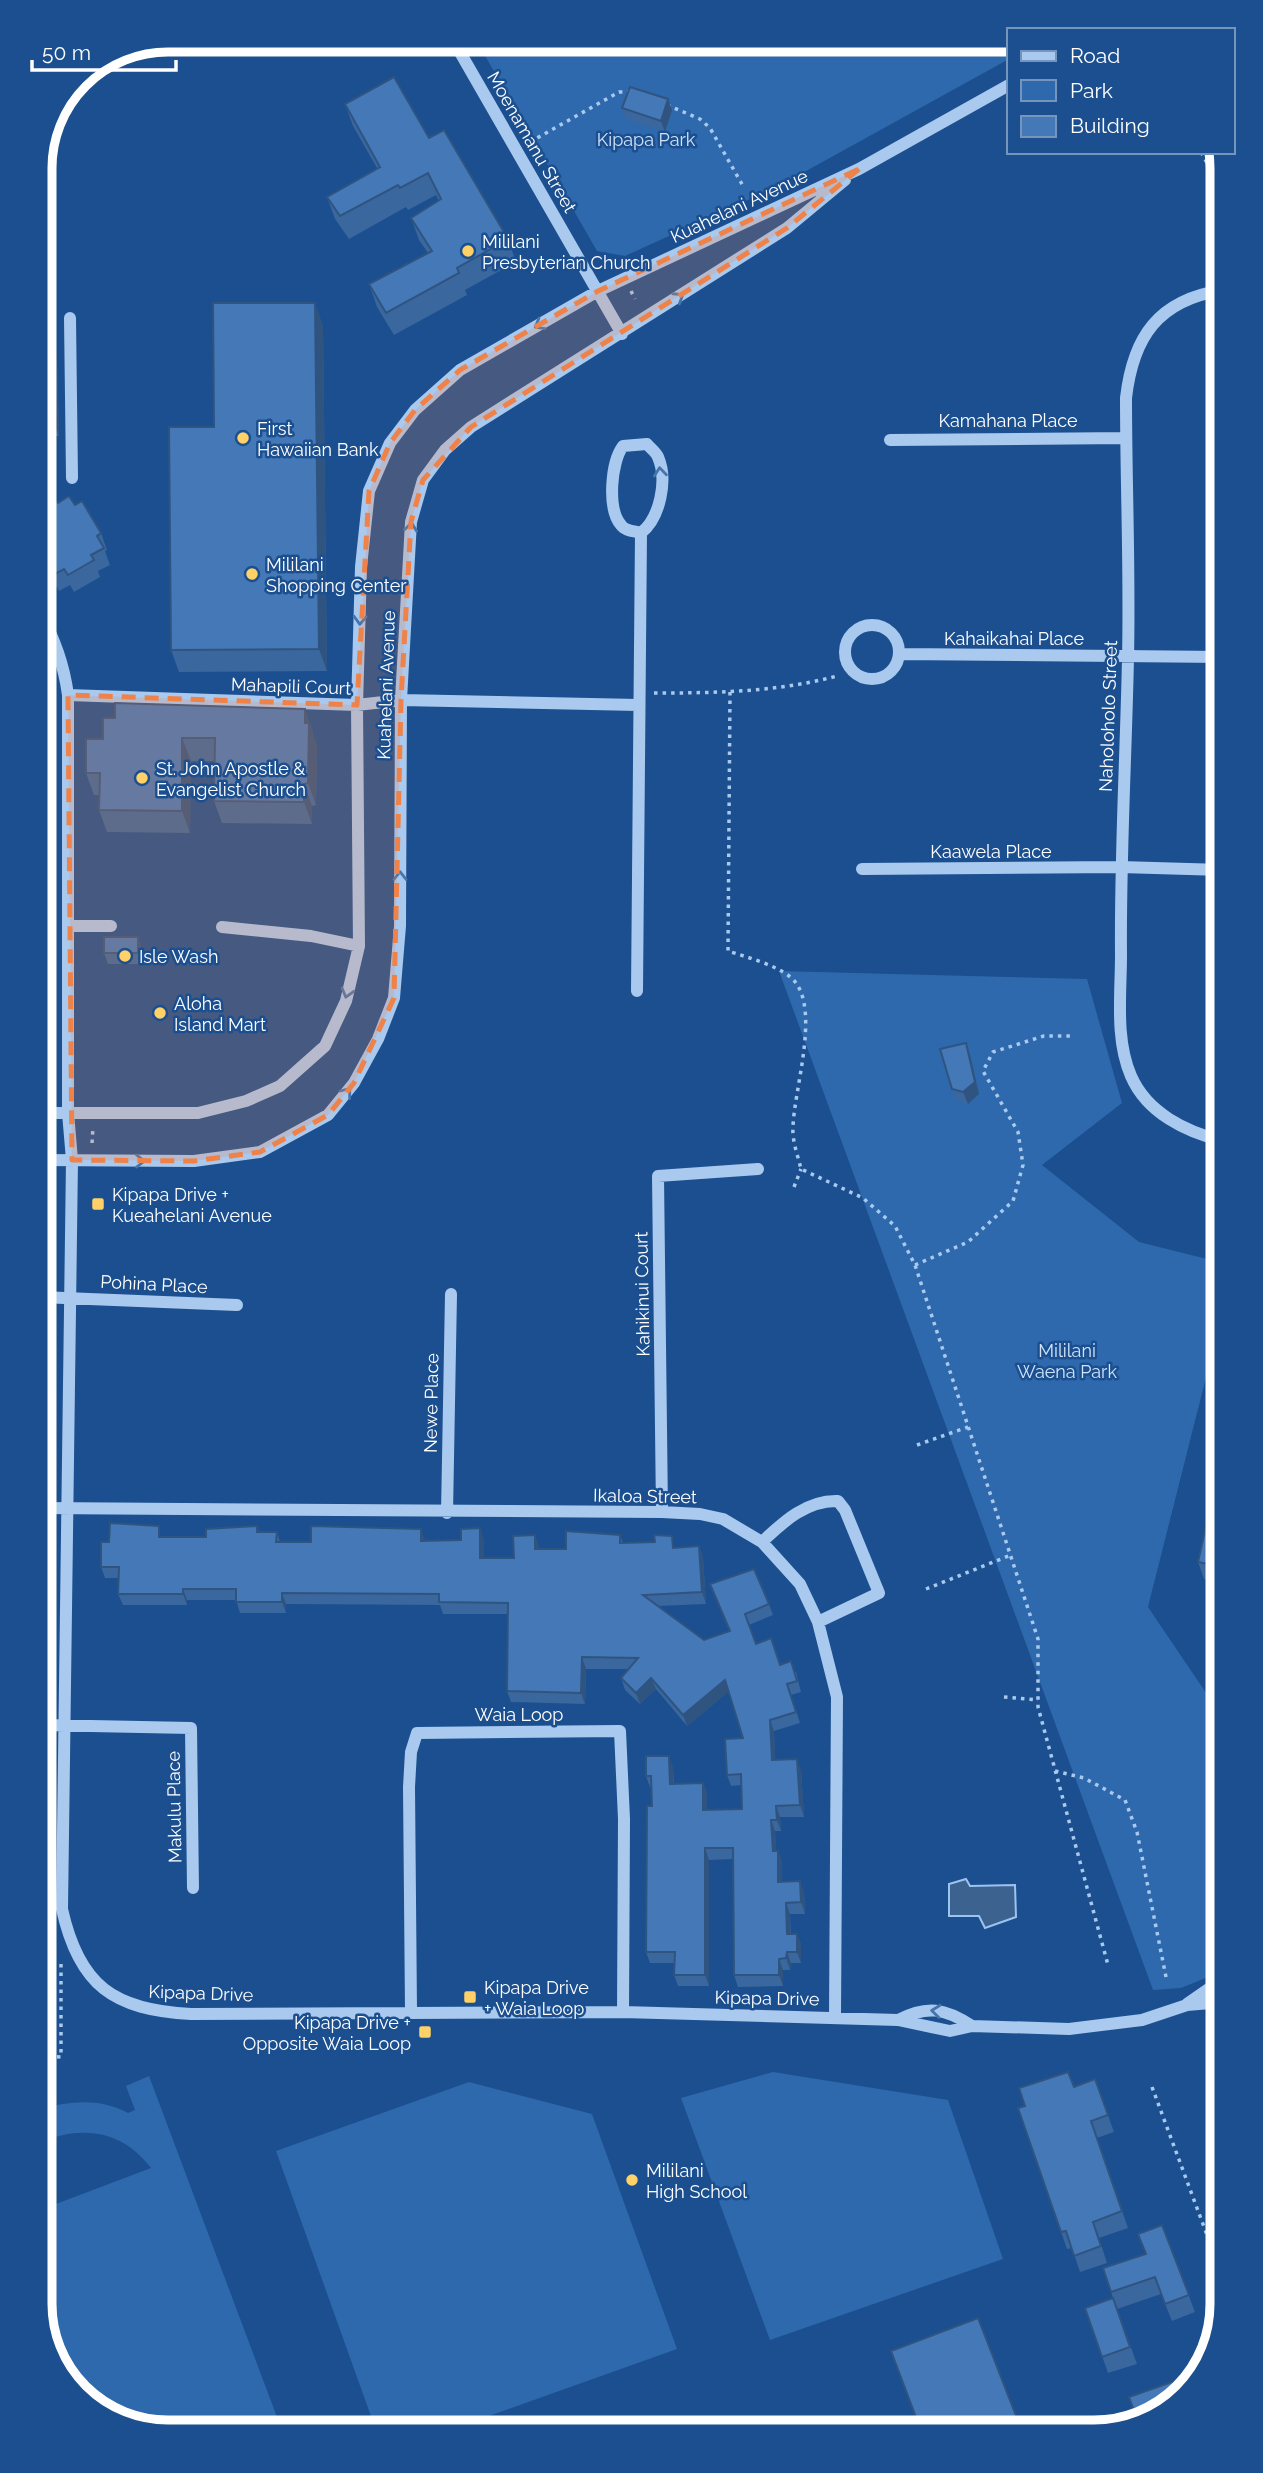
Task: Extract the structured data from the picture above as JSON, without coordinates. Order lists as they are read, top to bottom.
{
  "streets": {
    "street": [
      "Moenamanu Street",
      "Kuahelani Avenue",
      "Kamahana Place",
      "Kahaikahai Place",
      "Mahapili Court",
      "Naholoholo Street",
      "Kaawela Place",
      "Pohina Place",
      "Kahikinui Court",
      "Newe Place",
      "Ikaloa Street",
      "Waia Loop",
      "Makulu Place",
      "Kipapa Drive"
    ]
  },
  "crossings": [
    ["Moenamanu Street", "Kuahelani Avenue"],
    ["Kuahelani Avenue", "Mahapili Court"],
    ["Kuahelani Avenue", "Kipapa Drive"],
    ["Kamahana Place", "Naholoholo Street"],
    ["Kahaikahai Place", "Naholoholo Street"],
    ["Mahapili Court", "Kipapa Drive"],
    ["Naholoholo Street", "Kaawela Place"],
    ["Pohina Place", "Kipapa Drive"],
    ["Kahikinui Court", "Ikaloa Street"],
    ["Newe Place", "Ikaloa Street"],
    ["Ikaloa Street", "Kipapa Drive"],
    ["Waia Loop", "Kipapa Drive"],
    ["Makulu Place", "Kipapa Drive"]
  ],
  "parks": ["Kipapa Park", "Mililani Waena Park"],
  "places": {
    "other": [
      "Mililani Presbyterian Church",
      "First Hawaiian Bank",
      "Mililani Shopping Center",
      "St. John Apostle & Evangelist Church",
      "Isle Wash",
      "Aloha Island Mart",
      "Mililani High School"
    ],
    "transit": ["Kipapa Drive + Kueahelani Avenue", "Kipapa Drive + Waia Loop", "Kipapa Drive + Opposite Waia Loop"]
  },
  "legend": ["Road", "Park", "Building"],
  "scale_bar": "50 m"
}
